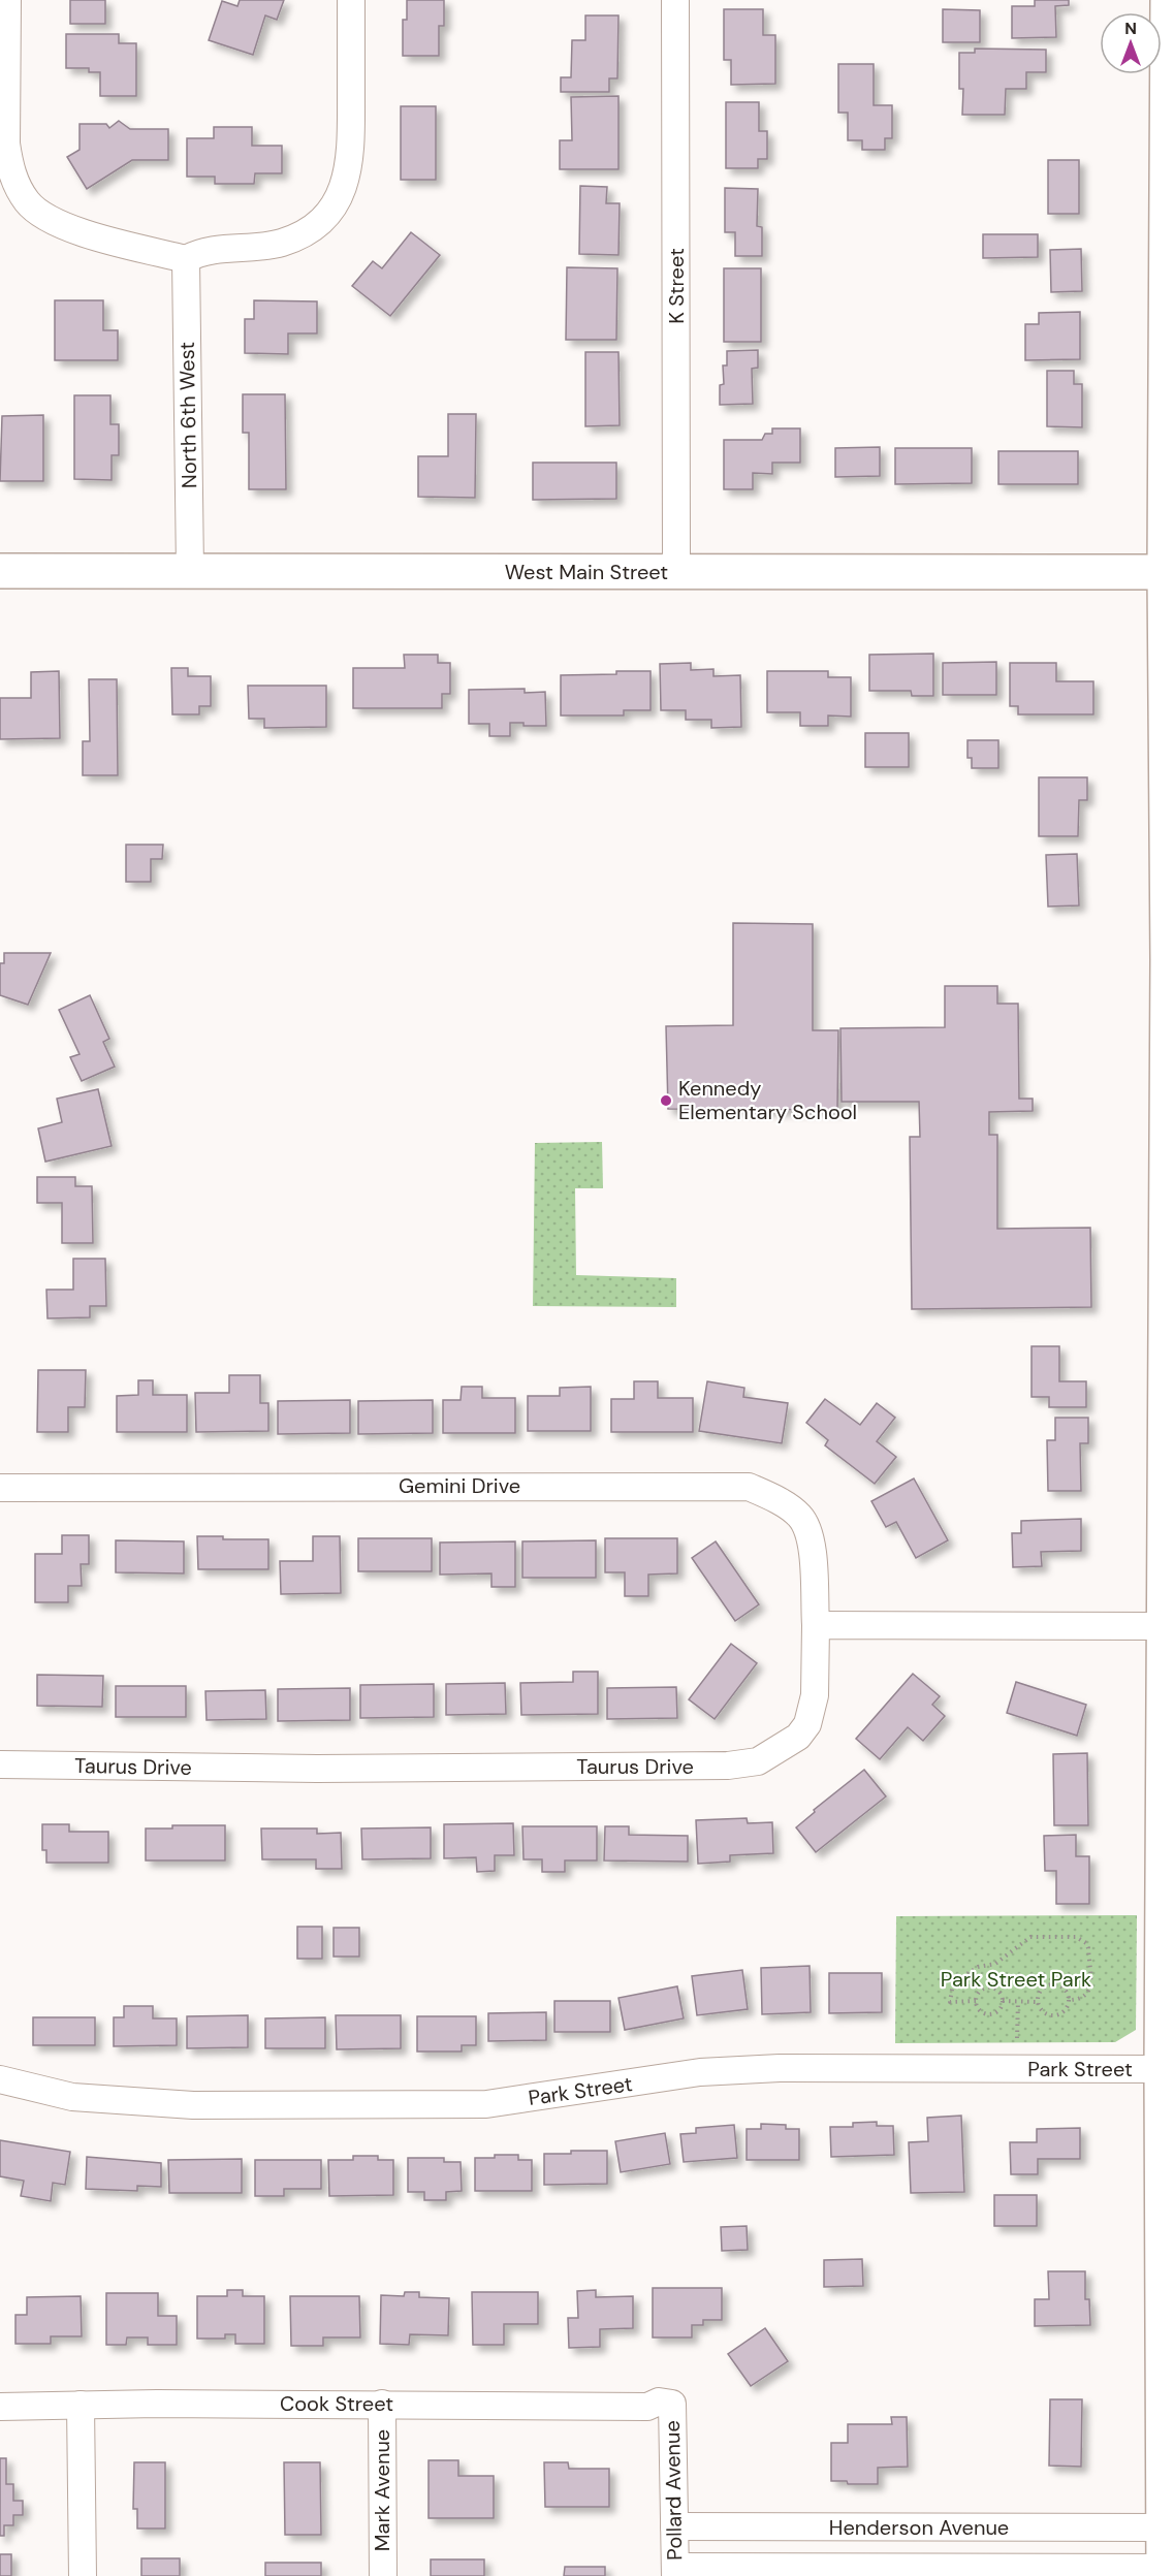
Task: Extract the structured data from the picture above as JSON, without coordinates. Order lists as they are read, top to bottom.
{
  "streets": {
    "street": [
      "K Street",
      "North 6th West",
      "West Main Street",
      "Gemini Drive",
      "Taurus Drive",
      "Park Street",
      "Cook Street",
      "Mark Avenue",
      "Pollard Avenue",
      "Henderson Avenue"
    ]
  },
  "crossings": [
    ["K Street", "West Main Street"],
    ["North 6th West", "West Main Street"],
    ["Gemini Drive", "Taurus Drive"],
    ["Cook Street", "Mark Avenue"],
    ["Cook Street", "Pollard Avenue"],
    ["Pollard Avenue", "Henderson Avenue"]
  ],
  "parks": ["Park Street Park"],
  "places": ["Kennedy Elementary School"],
  "north": "top"
}
